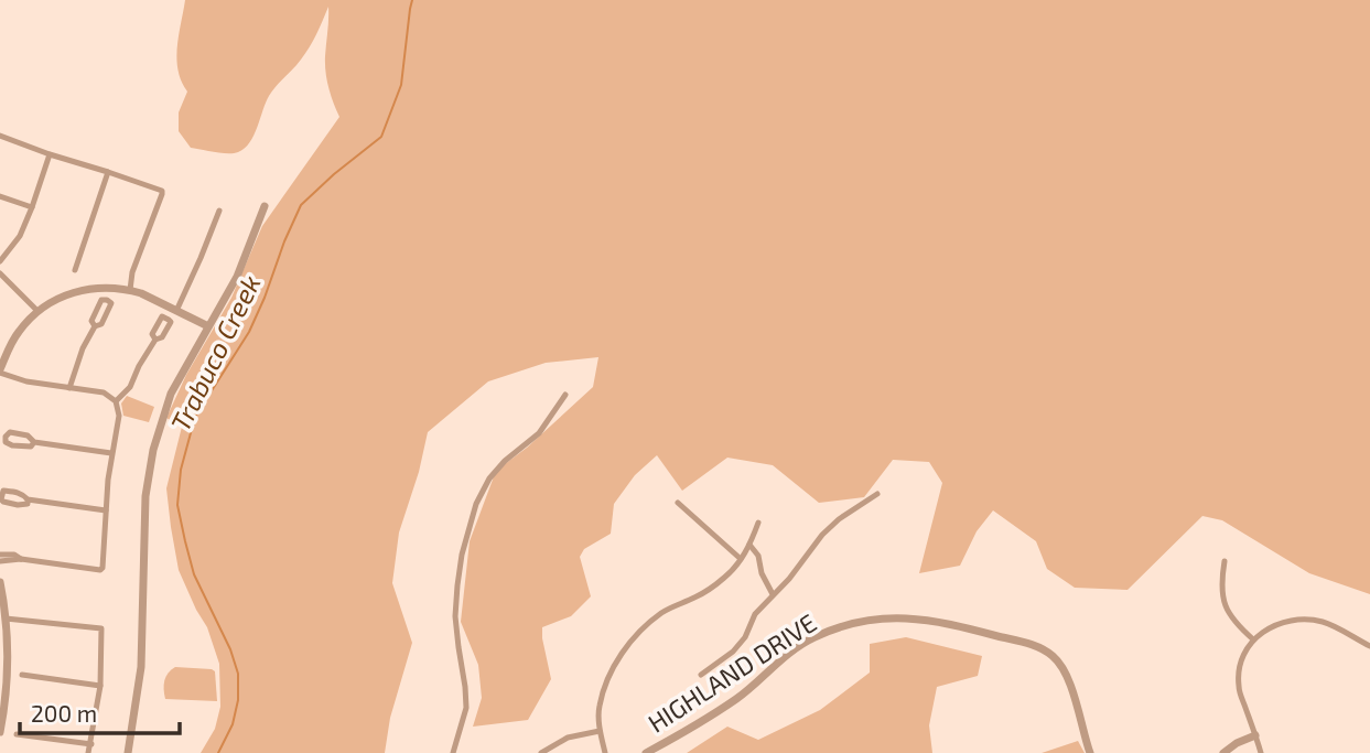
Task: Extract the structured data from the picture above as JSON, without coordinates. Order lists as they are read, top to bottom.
{
  "streets": {
    "street": ["HIGHLAND DRIVE"]
  },
  "water": ["Trabuco Creek"],
  "scale_bar": "200 m"
}
